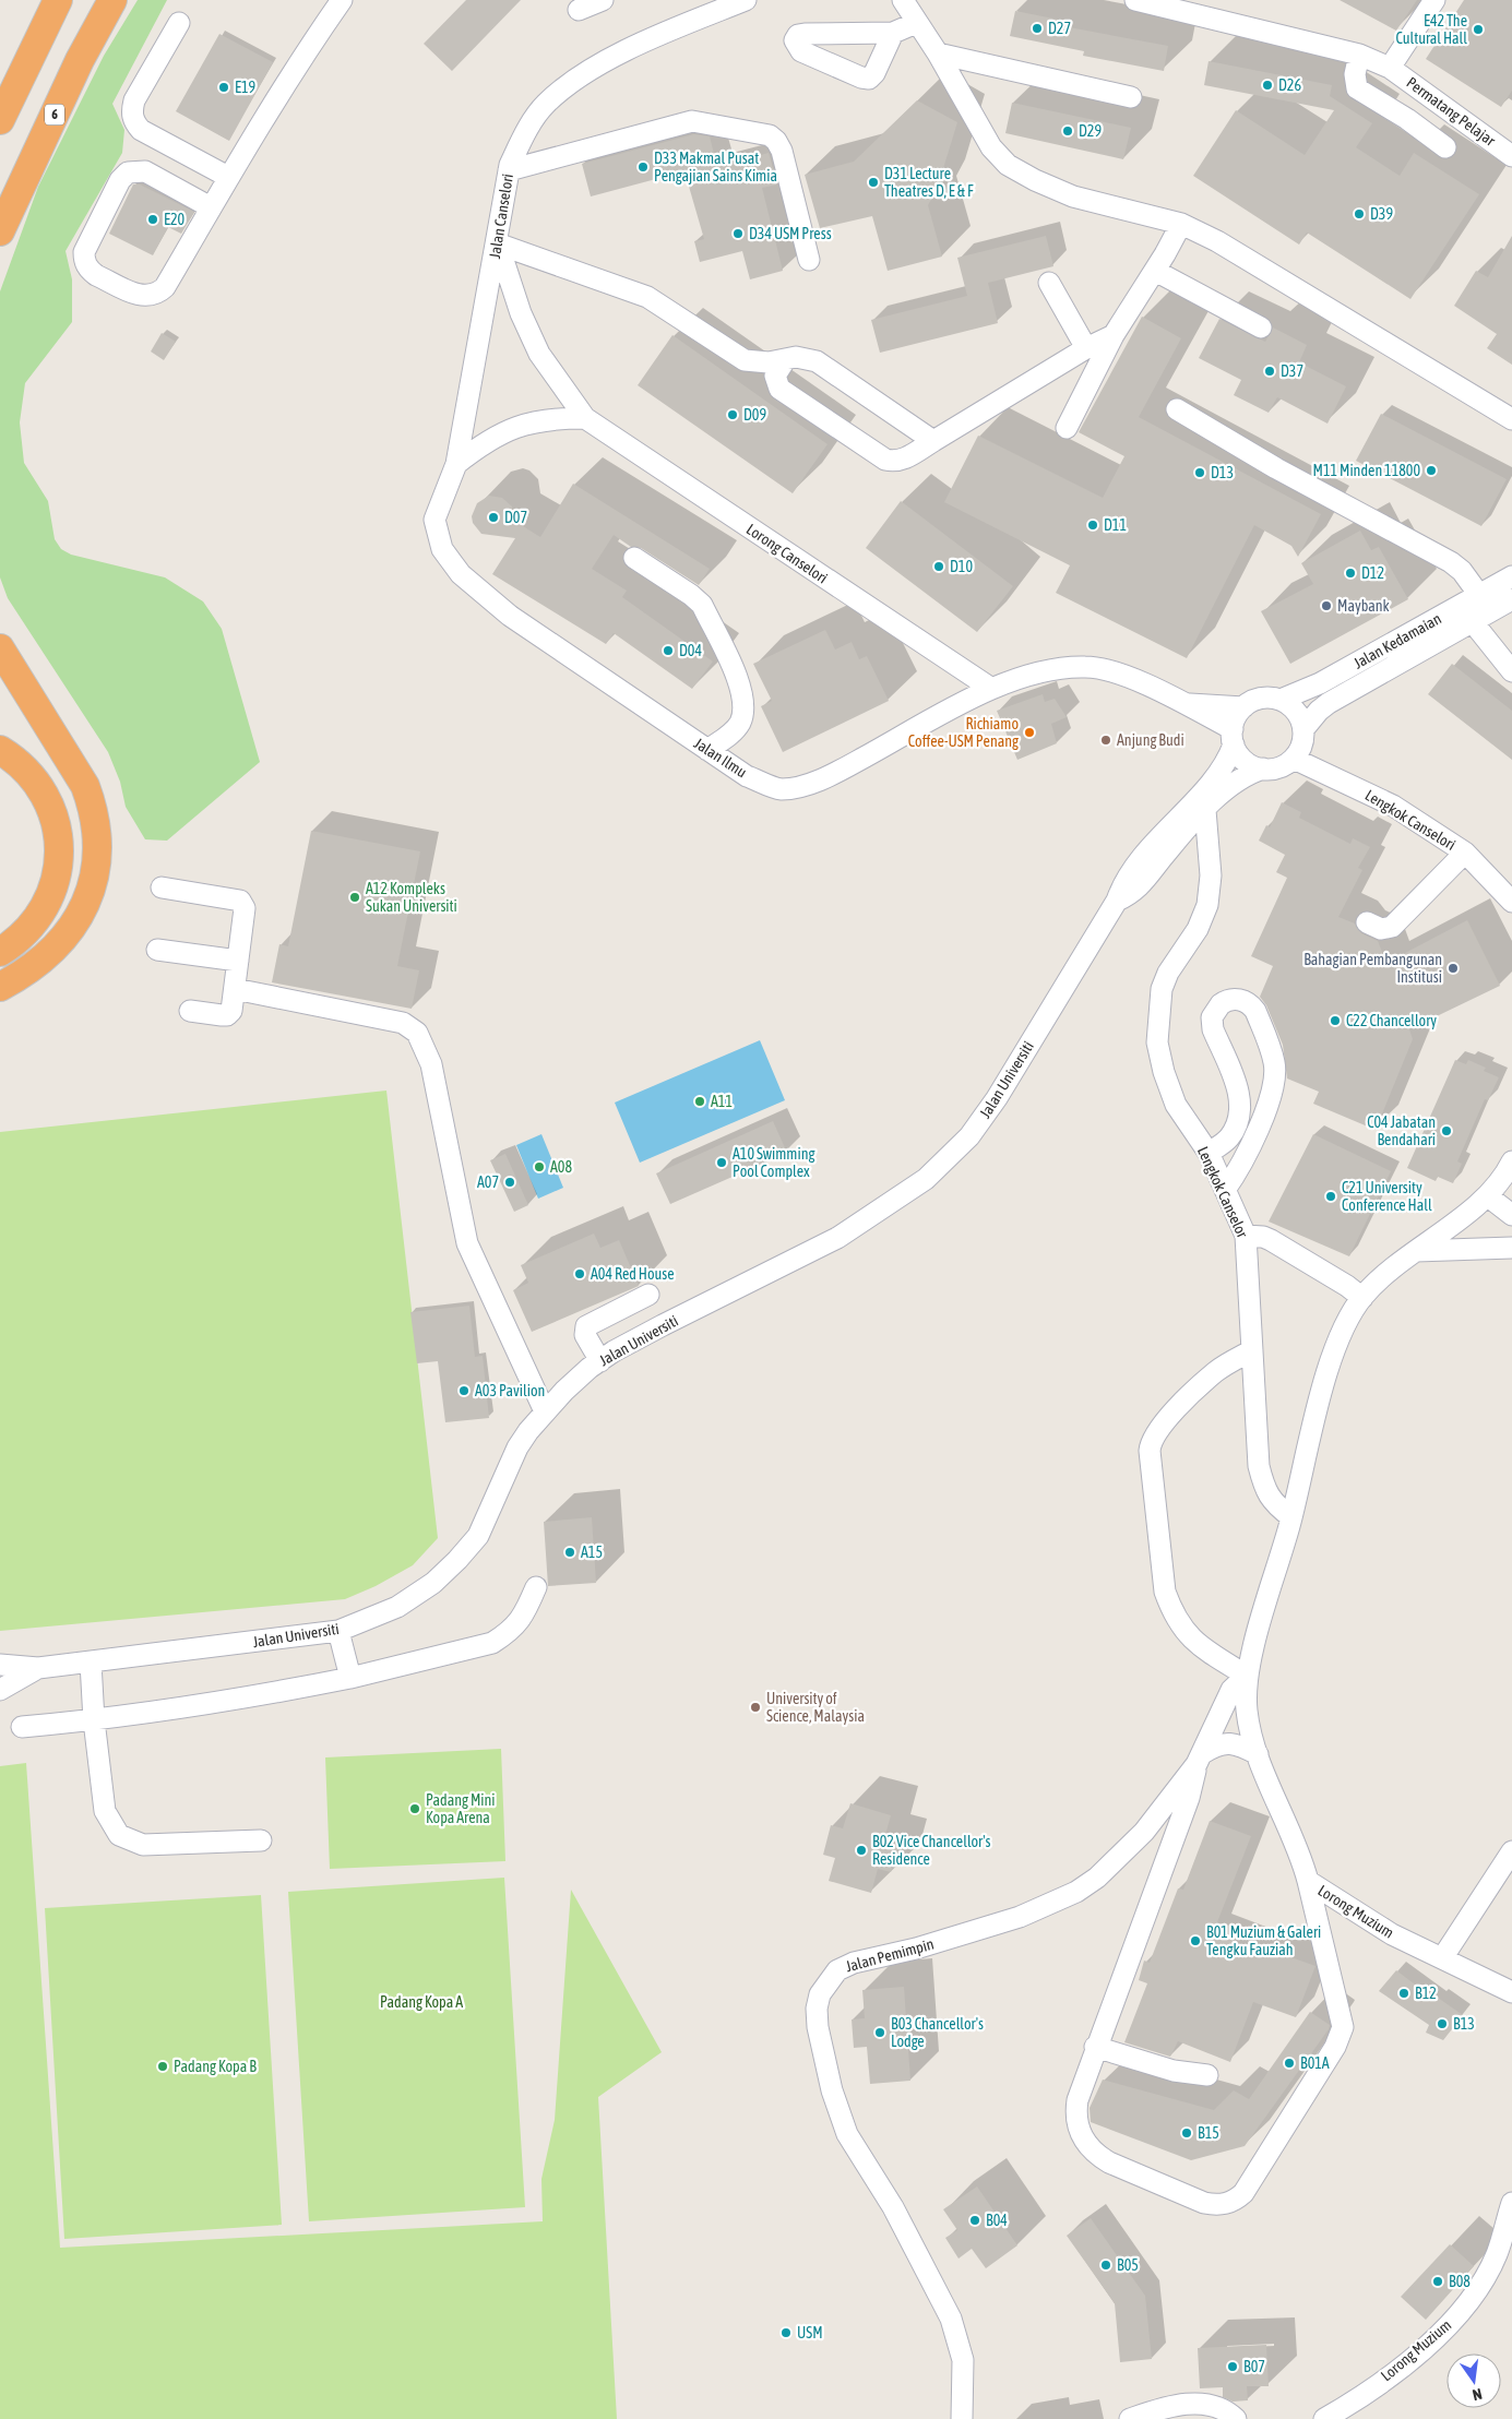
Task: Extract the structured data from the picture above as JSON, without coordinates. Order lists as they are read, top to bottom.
{
  "streets": {
    "highway": ["6"],
    "street": [
      "Permatang Pelajar",
      "Jalan Canselori",
      "Lorong Canselori",
      "Jalan Kedamaian",
      "Jalan Ilmu",
      "Lengkok Canselori",
      "Jalan Universiti",
      "Lengkok Canselor",
      "Lorong Muzium",
      "Jalan Pemimpin"
    ]
  },
  "crossings": [
    ["Jalan Canselori", "Lorong Canselori"],
    ["Jalan Canselori", "Jalan Ilmu"],
    ["Lorong Canselori", "Jalan Ilmu"],
    ["Jalan Kedamaian", "Jalan Ilmu"],
    ["Jalan Kedamaian", "Lengkok Canselori"],
    ["Jalan Kedamaian", "Jalan Universiti"],
    ["Jalan Ilmu", "Lengkok Canselori"],
    ["Jalan Ilmu", "Jalan Universiti"],
    ["Lengkok Canselori", "Jalan Universiti"],
    ["Jalan Universiti", "Lengkok Canselor"],
    ["Lorong Muzium", "Jalan Pemimpin"]
  ],
  "parks": ["Padang Kopa A"],
  "places": [
    "D27",
    "E42 The Cultural Hall",
    "D26",
    "E19",
    "D29",
    "D33 Makmal Pusat Pengajian Sains Kimia",
    "D31 Lecture Theatres D, E & F",
    "D39",
    "E20",
    "D34 USM Press",
    "D37",
    "D09",
    "M11 Minden 11800",
    "D13",
    "D07",
    "D11",
    "D10",
    "D12",
    "Maybank",
    "D04",
    "Richiamo Coffee-USM Penang",
    "Anjung Budi",
    "A12 Kompleks Sukan Universiti",
    "Bahagian Pembangunan Institusi",
    "C22 Chancellory",
    "A11",
    "C04 Jabatan Bendahari",
    "A10 Swimming Pool Complex",
    "A08",
    "A07",
    "C21 University Conference Hall",
    "A04 Red House",
    "A03 Pavilion",
    "A15",
    "University of Science, Malaysia",
    "Padang Mini Kopa Arena",
    "B02 Vice Chancellor's Residence",
    "B01 Muzium & Galeri Tengku Fauziah",
    "B12",
    "B13",
    "B03 Chancellor's Lodge",
    "B01A",
    "Padang Kopa B",
    "B15",
    "B04",
    "B05",
    "B08",
    "USM",
    "B07"
  ],
  "north": "bottom"
}
